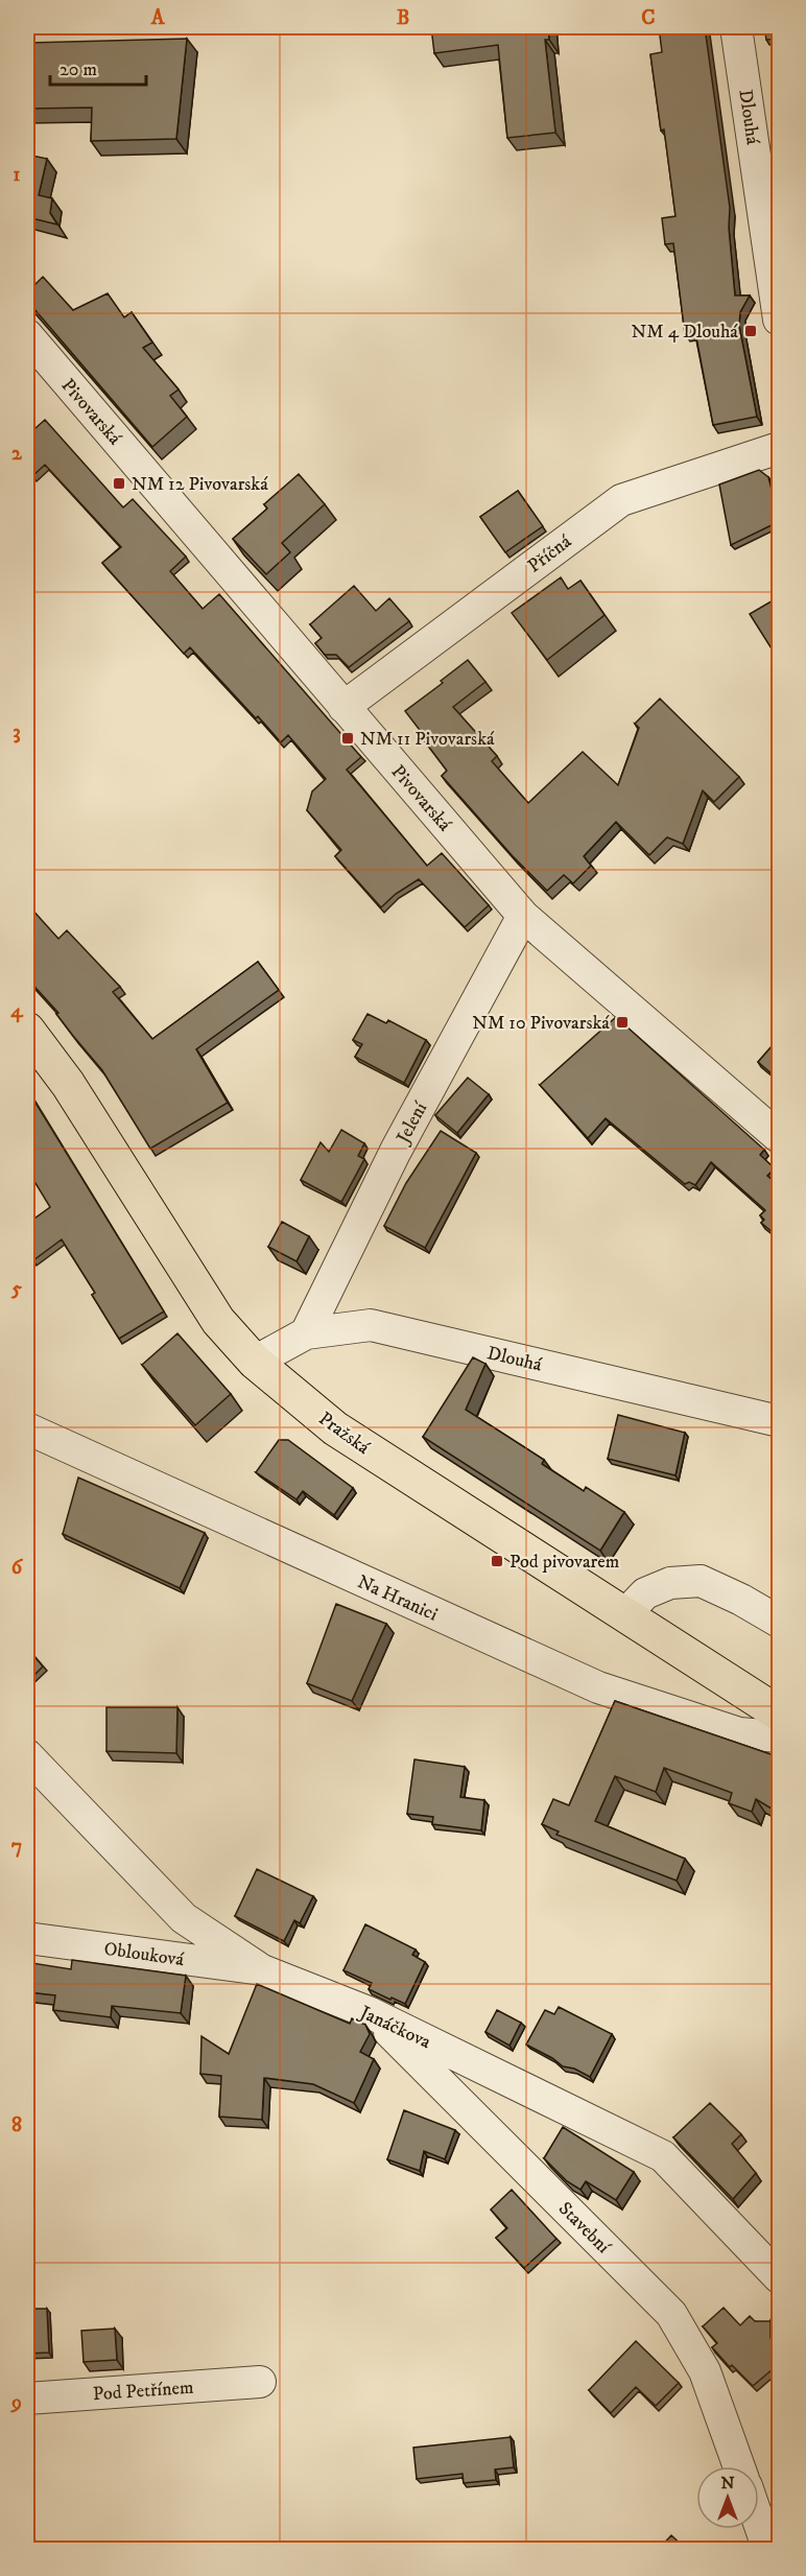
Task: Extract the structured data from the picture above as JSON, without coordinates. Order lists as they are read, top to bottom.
{
  "streets": {
    "main road": ["Pražská"],
    "street": [
      "Dlouhá",
      "Pivovarská",
      "Příčná",
      "Jelení",
      "Na Hranici",
      "Oblouková",
      "Janáčkova",
      "Stavební",
      "Pod Petřínem"
    ]
  },
  "crossings": [
    ["Dlouhá", "Jelení"],
    ["Dlouhá", "Pražská"],
    ["Pivovarská", "Příčná"],
    ["Pivovarská", "Jelení"],
    ["Oblouková", "Janáčkova"],
    ["Janáčkova", "Stavební"]
  ],
  "places": {
    "transit": [
      "NM 4 Dlouhá",
      "NM 12 Pivovarská",
      "NM 11 Pivovarská",
      "NM 10 Pivovarská",
      "Pod pivovarem"
    ]
  },
  "scale_bar": "20 m",
  "north": "top",
  "grid": {
    "columns": ["A", "B", "C"],
    "rows": [
      "1",
      "2",
      "3",
      "4",
      "5",
      "6",
      "7",
      "8",
      "9"
    ]
  }
}
